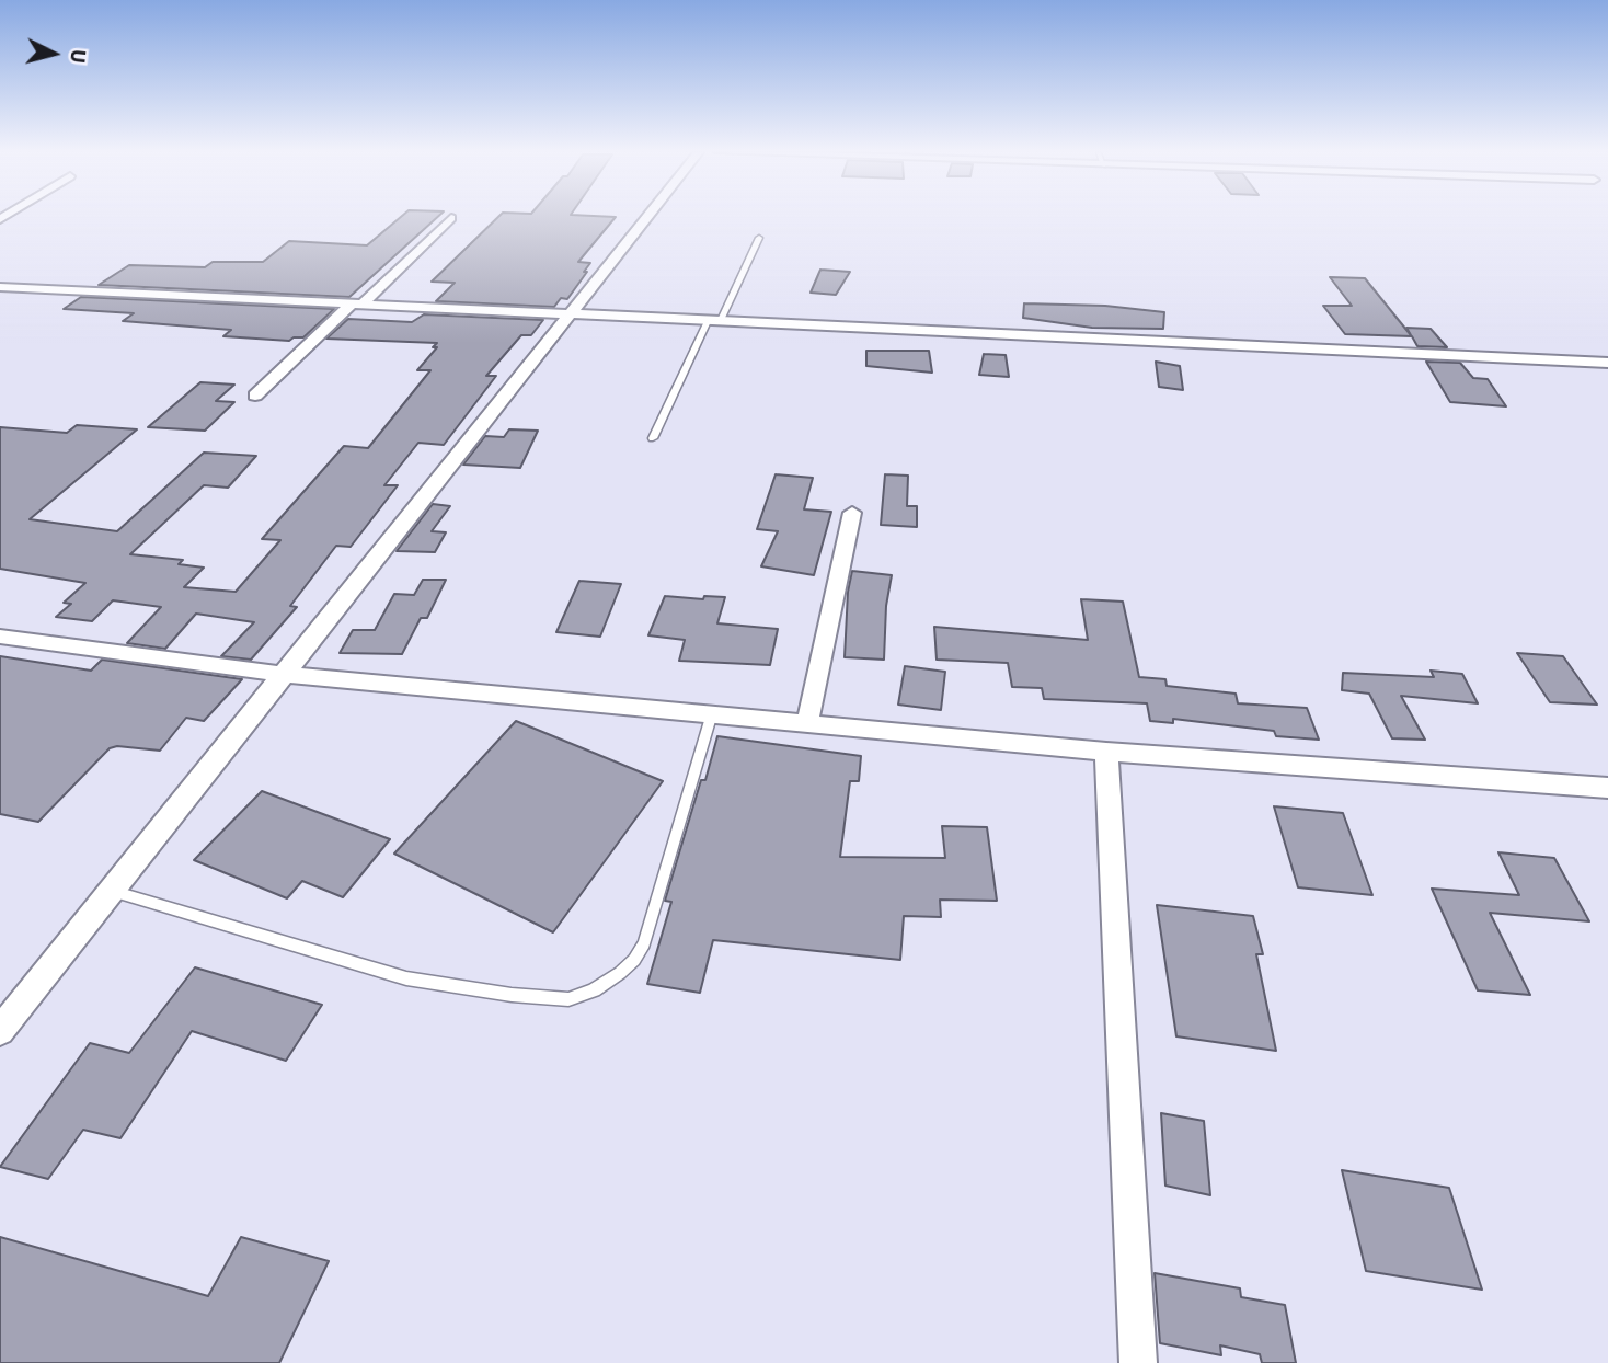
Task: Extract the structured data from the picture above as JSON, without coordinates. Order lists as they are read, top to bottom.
{
  "north": "right"
}
